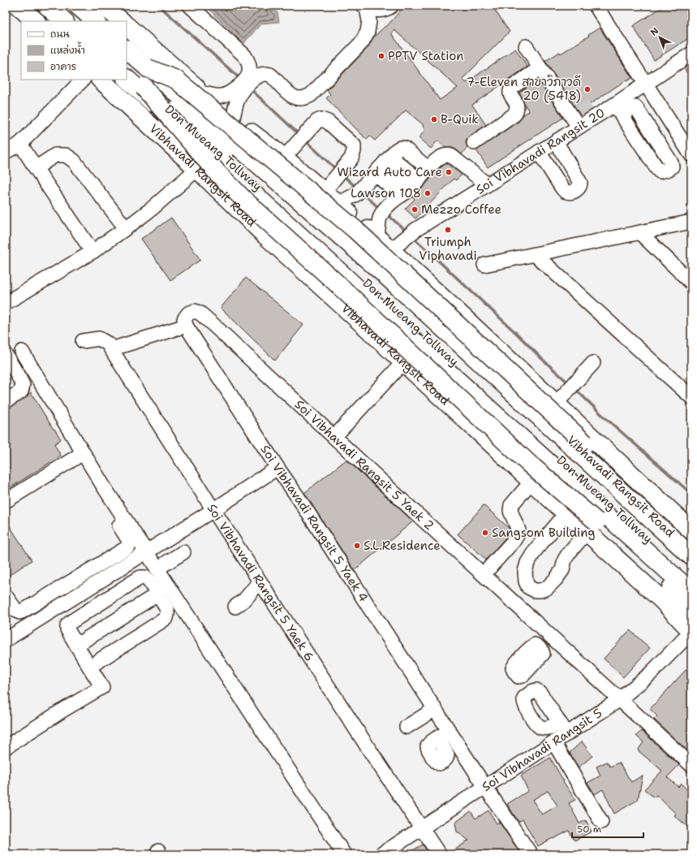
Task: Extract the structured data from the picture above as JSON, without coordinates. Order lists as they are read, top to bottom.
{
  "streets": {
    "main road": ["Don Mueang Tollway", "Vibhavadi Rangsit Road"],
    "street": [
      "Soi Vibhavadi Rangsit 20",
      "Soi Vibhavadi Rangsit 5 Yaek 2",
      "Soi Vibhavadi Rangsit 5 Yaek 4",
      "Soi Vibhavadi Rangsit 5 Yaek 6",
      "Soi Vibhavadi Rangsit 5"
    ]
  },
  "crossings": [
    ["Soi Vibhavadi Rangsit 20", "Vibhavadi Rangsit Road"],
    ["Vibhavadi Rangsit Road", "Soi Vibhavadi Rangsit 5"],
    ["Soi Vibhavadi Rangsit 5 Yaek 2", "Soi Vibhavadi Rangsit 5 Yaek 4"],
    ["Soi Vibhavadi Rangsit 5 Yaek 2", "Soi Vibhavadi Rangsit 5"],
    ["Soi Vibhavadi Rangsit 5 Yaek 4", "Soi Vibhavadi Rangsit 5"],
    ["Soi Vibhavadi Rangsit 5 Yaek 6", "Soi Vibhavadi Rangsit 5"]
  ],
  "places": [
    "PPTV Station",
    "7-Eleven สาขาวิภาวดี 20 (5418)",
    "B-Quik",
    "Wizard Auto Care",
    "Lawson 108",
    "Mezzo Coffee",
    "Triumph Viphavadi",
    "Sangsom Building",
    "S.L.Residence"
  ],
  "legend": ["ถนน", "แหล่งน้ำ", "อาคาร"],
  "scale_bar": "50 m",
  "north": "top left"
}
